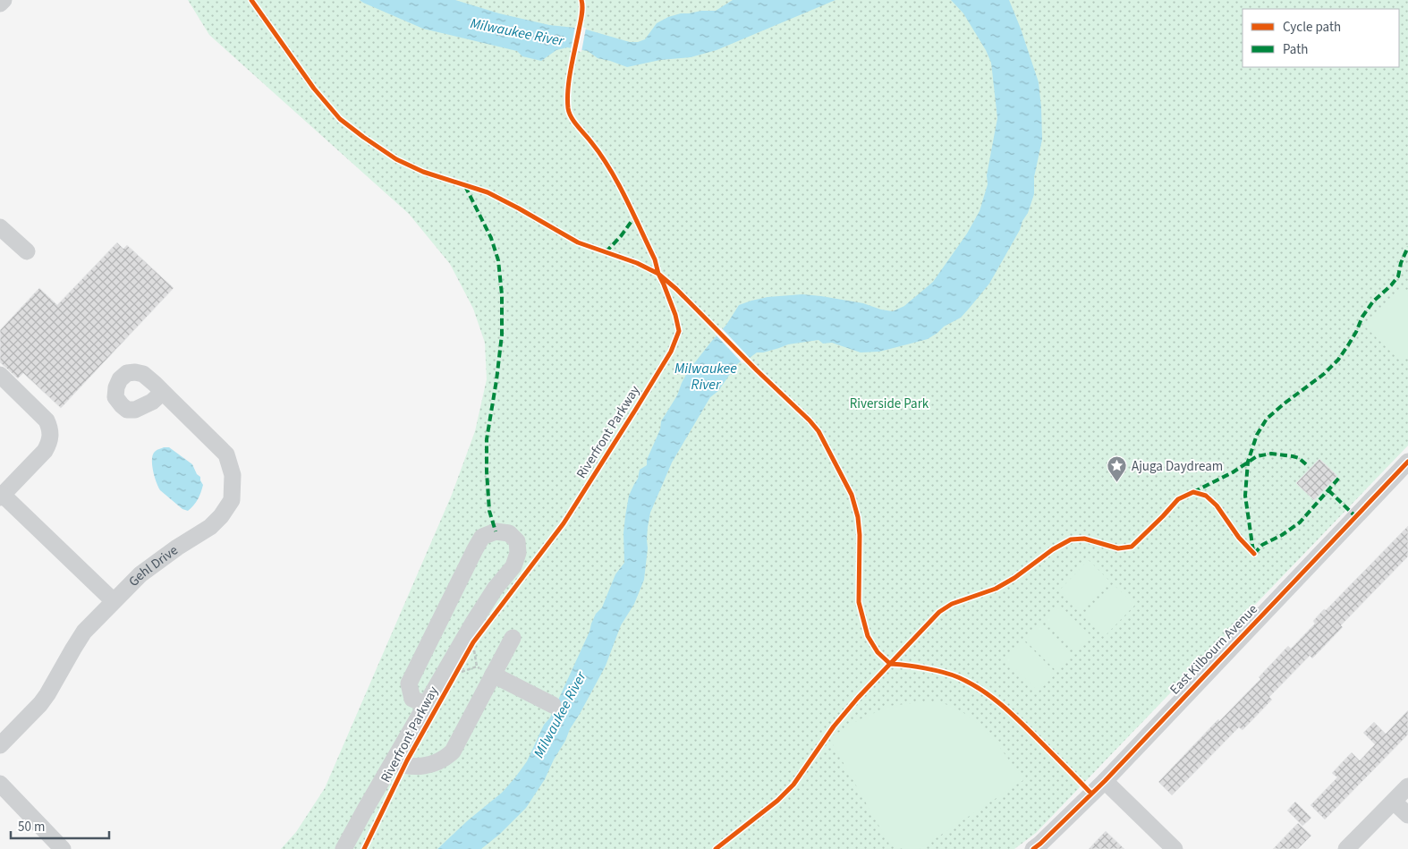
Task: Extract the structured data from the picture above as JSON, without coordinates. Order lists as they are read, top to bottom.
{
  "streets": {
    "street": ["Gehl Drive", "East Kilbourn Avenue"],
    "cycle path": ["Riverfront Parkway"]
  },
  "water": ["Milwaukee River"],
  "parks": ["Riverside Park"],
  "places": {
    "place": ["Ajuga Daydream"]
  },
  "legend": ["Cycle path", "Path"],
  "scale_bar": "50 m"
}
